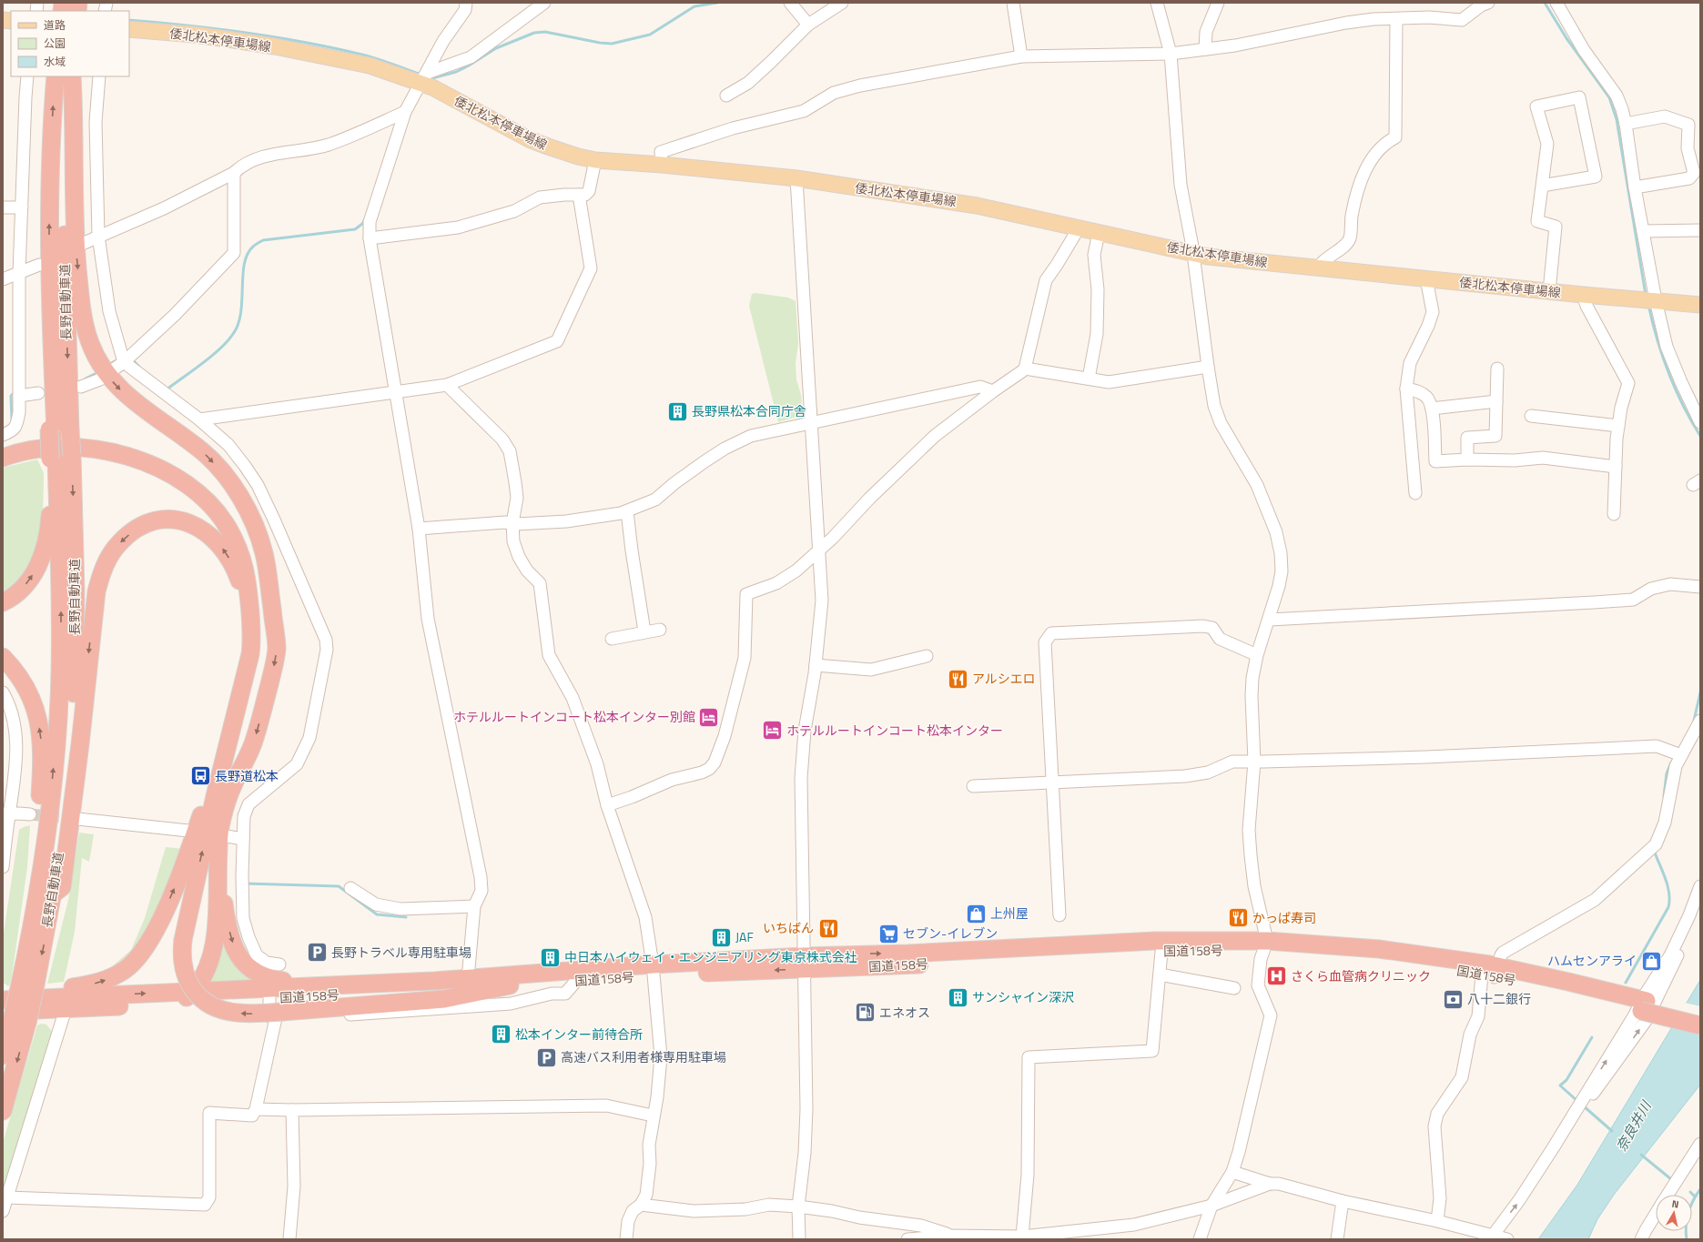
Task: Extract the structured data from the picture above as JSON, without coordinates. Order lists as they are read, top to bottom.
{
  "streets": {
    "highway": ["長野自動車道", "国道158号"],
    "main road": ["倭北松本停車場線"]
  },
  "crossings": [
    ["長野自動車道", "国道158号"]
  ],
  "water": ["奈良井川"],
  "places": {
    "building": [
      "長野県松本合同庁舎",
      "JAF",
      "中日本ハイウェイ・エンジニアリング東京株式会社",
      "サンシャイン深沢",
      "松本インター前待合所"
    ],
    "restaurant": ["アルシエロ", "かっぱ寿司", "いちばん"],
    "hotel": ["ホテルルートインコート松本インター別館", "ホテルルートインコート松本インター"],
    "bus stop": ["長野道松本"],
    "shop": ["上州屋", "ハムセンアライ"],
    "supermarket": ["セブン-イレブン"],
    "parking": ["長野トラベル専用駐車場", "高速バス利用者様専用駐車場"],
    "hospital": ["さくら血管病クリニック"],
    "bank": ["八十二銀行"],
    "fuel station": ["エネオス"]
  },
  "legend": ["道路", "公園", "水域"],
  "north": "top"
}
